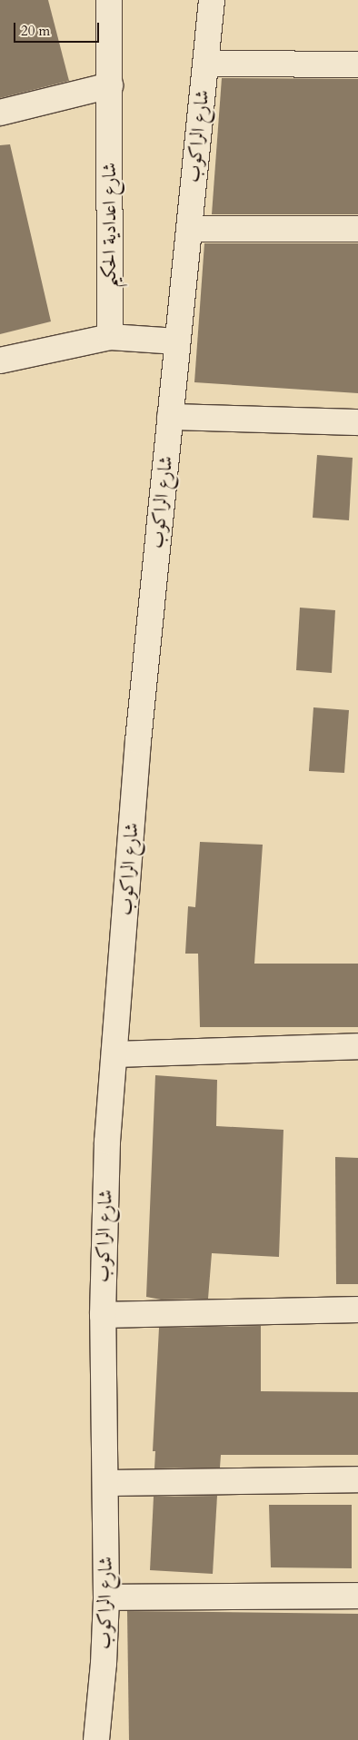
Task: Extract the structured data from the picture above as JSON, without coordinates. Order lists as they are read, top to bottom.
{
  "streets": {
    "street": ["شارع الراكوب", "شارع اعدادية الحكيم"]
  },
  "scale_bar": "20 m"
}
